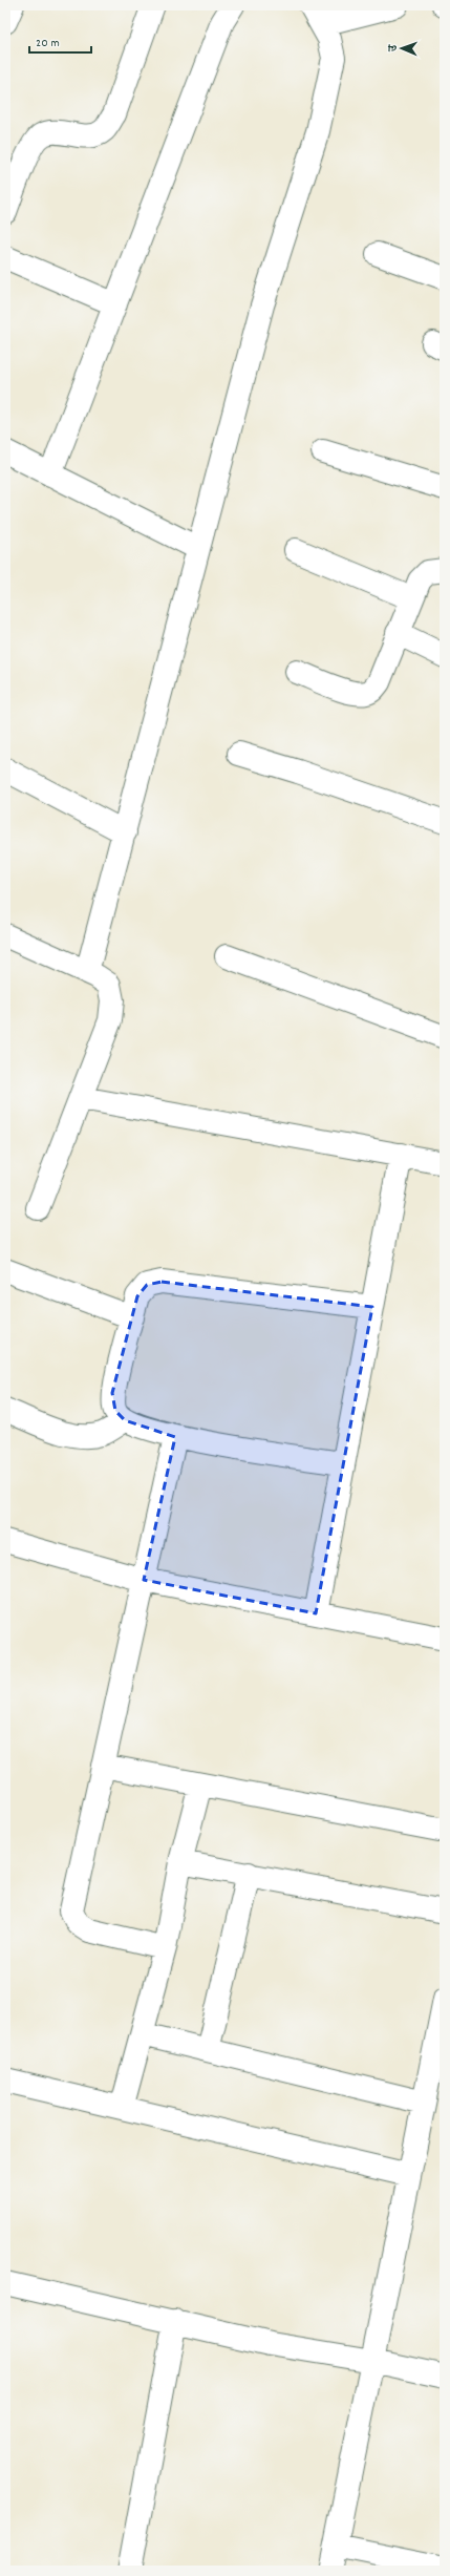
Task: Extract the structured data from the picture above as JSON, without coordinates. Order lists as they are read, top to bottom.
{
  "scale_bar": "20 m",
  "north": "left"
}
